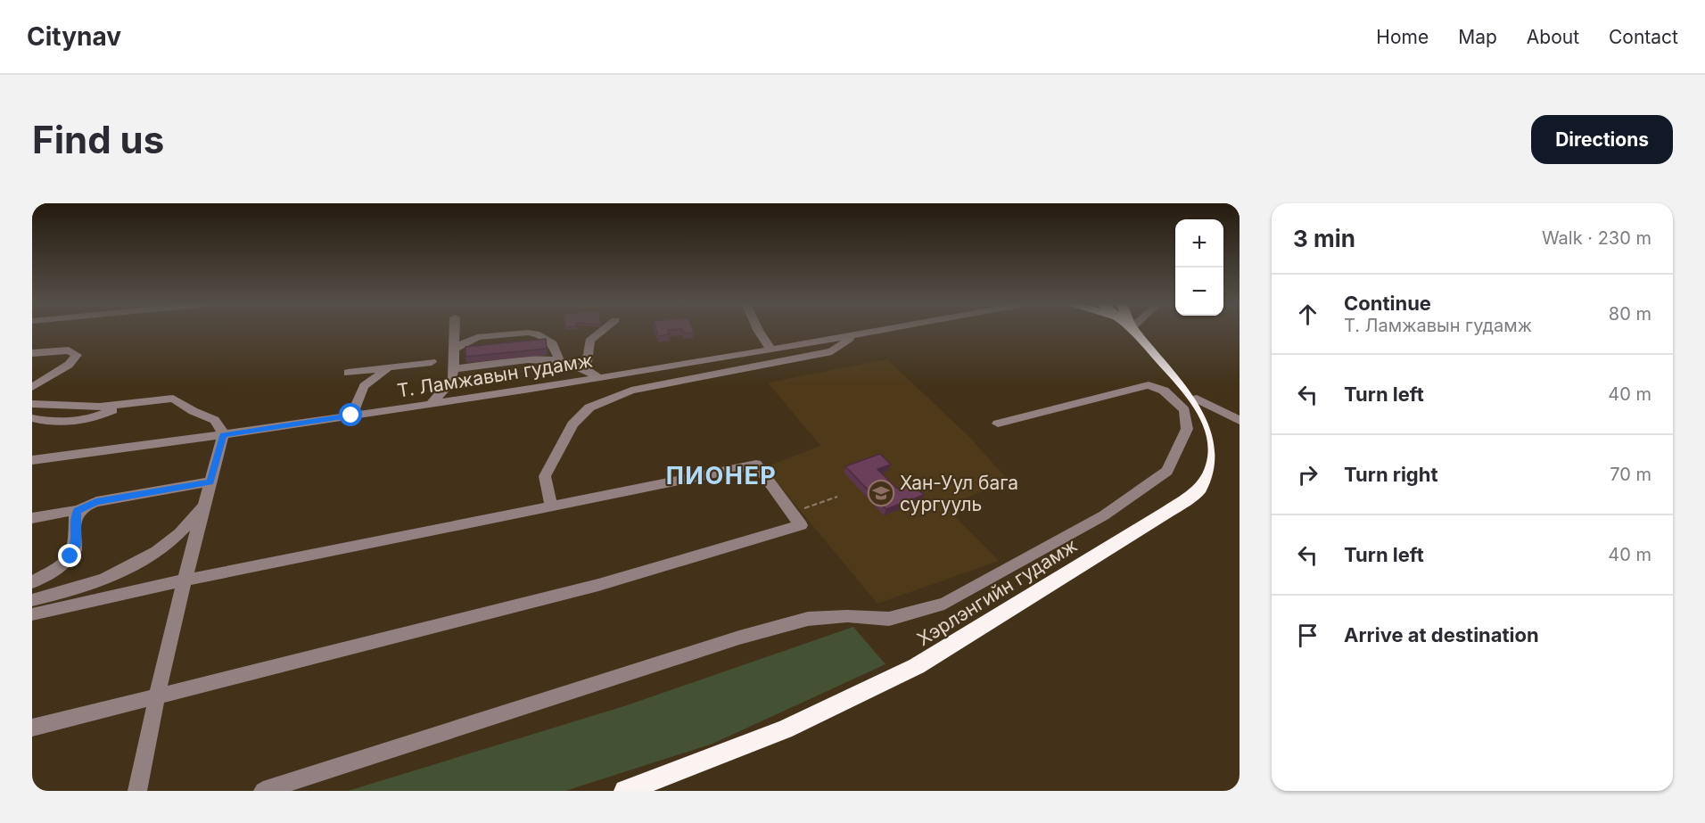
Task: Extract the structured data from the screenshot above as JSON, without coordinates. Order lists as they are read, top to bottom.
{
  "streets": {
    "highway": ["Хэрлэнгийн гудамж"],
    "street": ["Т. Ламжавын гудамж"]
  },
  "districts": ["ПИОНЕР"],
  "places": {
    "school or university": ["Хан-Уул бага сургууль"]
  },
  "page": {
    "header": "Citynav",
    "nav": [
      "Home",
      "Map",
      "About",
      "Contact"
    ],
    "buttons": "Directions",
    "title": "Find us",
    "heading": ["3 min", "Walk · 230 m"],
    "map_buttons": ["+", "−"],
    "list": [
      ["Continue", "Т. Ламжавын гудамж", "80 m"],
      ["Turn left", "40 m"],
      ["Turn right", "70 m"],
      ["Turn left", "40 m"],
      "Arrive at destination"
    ]
  }
}
